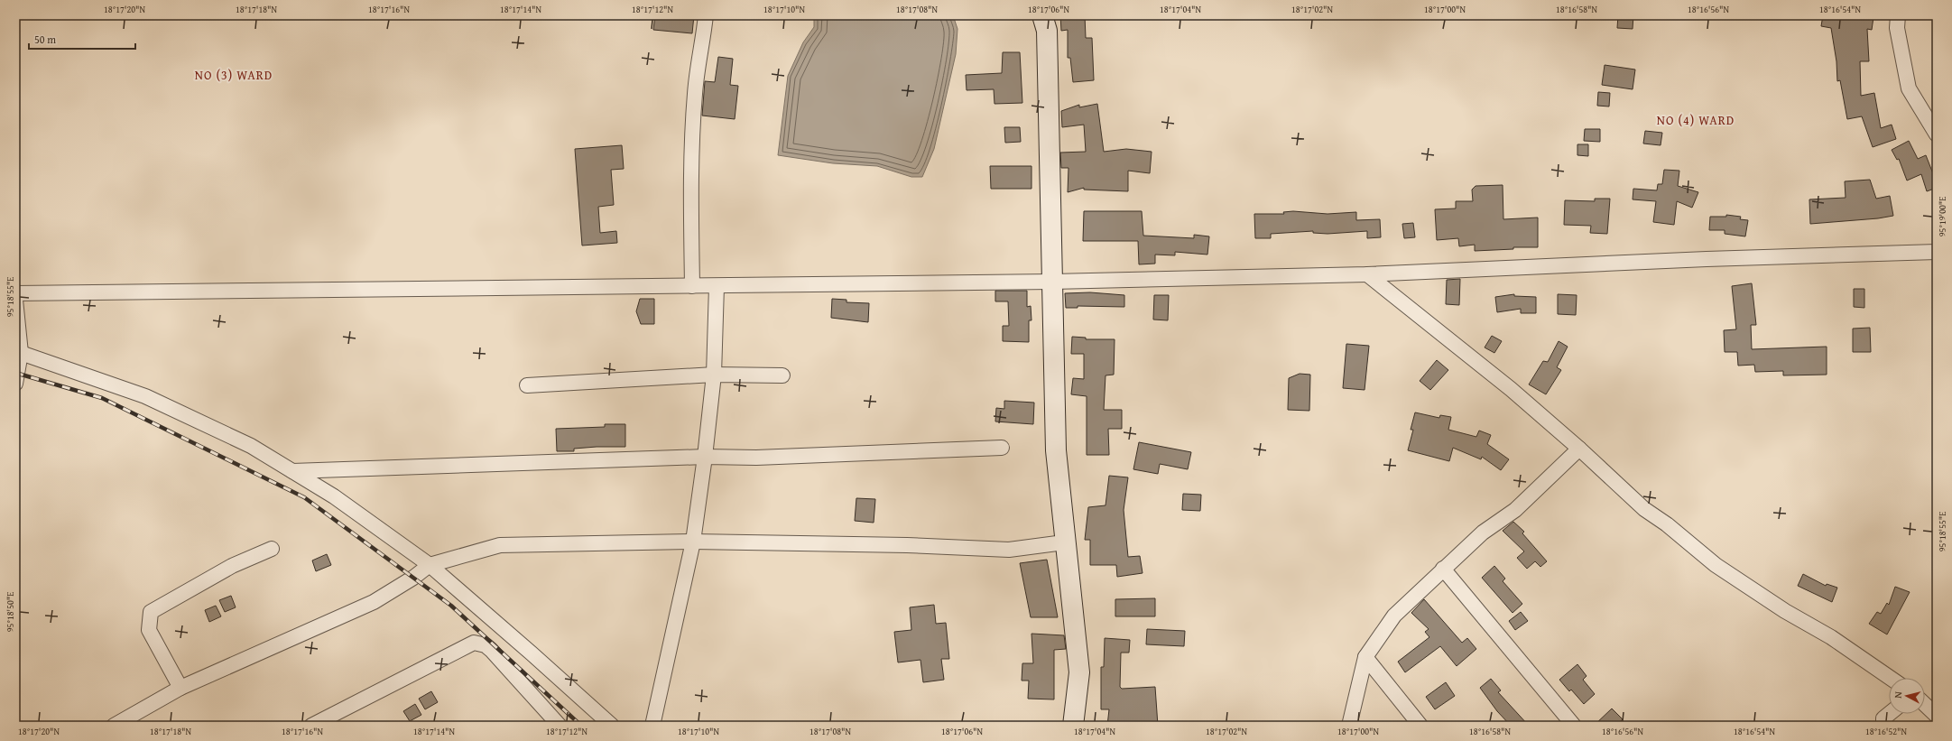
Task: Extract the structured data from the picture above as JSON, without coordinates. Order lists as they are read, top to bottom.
{
  "districts": ["NO (3) WARD", "NO (4) WARD"],
  "scale_bar": "50 m",
  "north": "left",
  "coordinates": [
    "18°17'20\"N",
    "18°17'18\"N",
    "18°17'16\"N",
    "18°17'14\"N",
    "18°17'12\"N",
    "18°17'10\"N",
    "18°17'08\"N",
    "18°17'06\"N",
    "18°17'04\"N",
    "18°17'02\"N",
    "18°17'00\"N",
    "18°16'58\"N",
    "18°16'56\"N",
    "18°16'54\"N",
    "95°19'00\"E",
    "95°18'55\"E",
    "95°18'50\"E",
    "18°16'52\"N"
  ]
}
